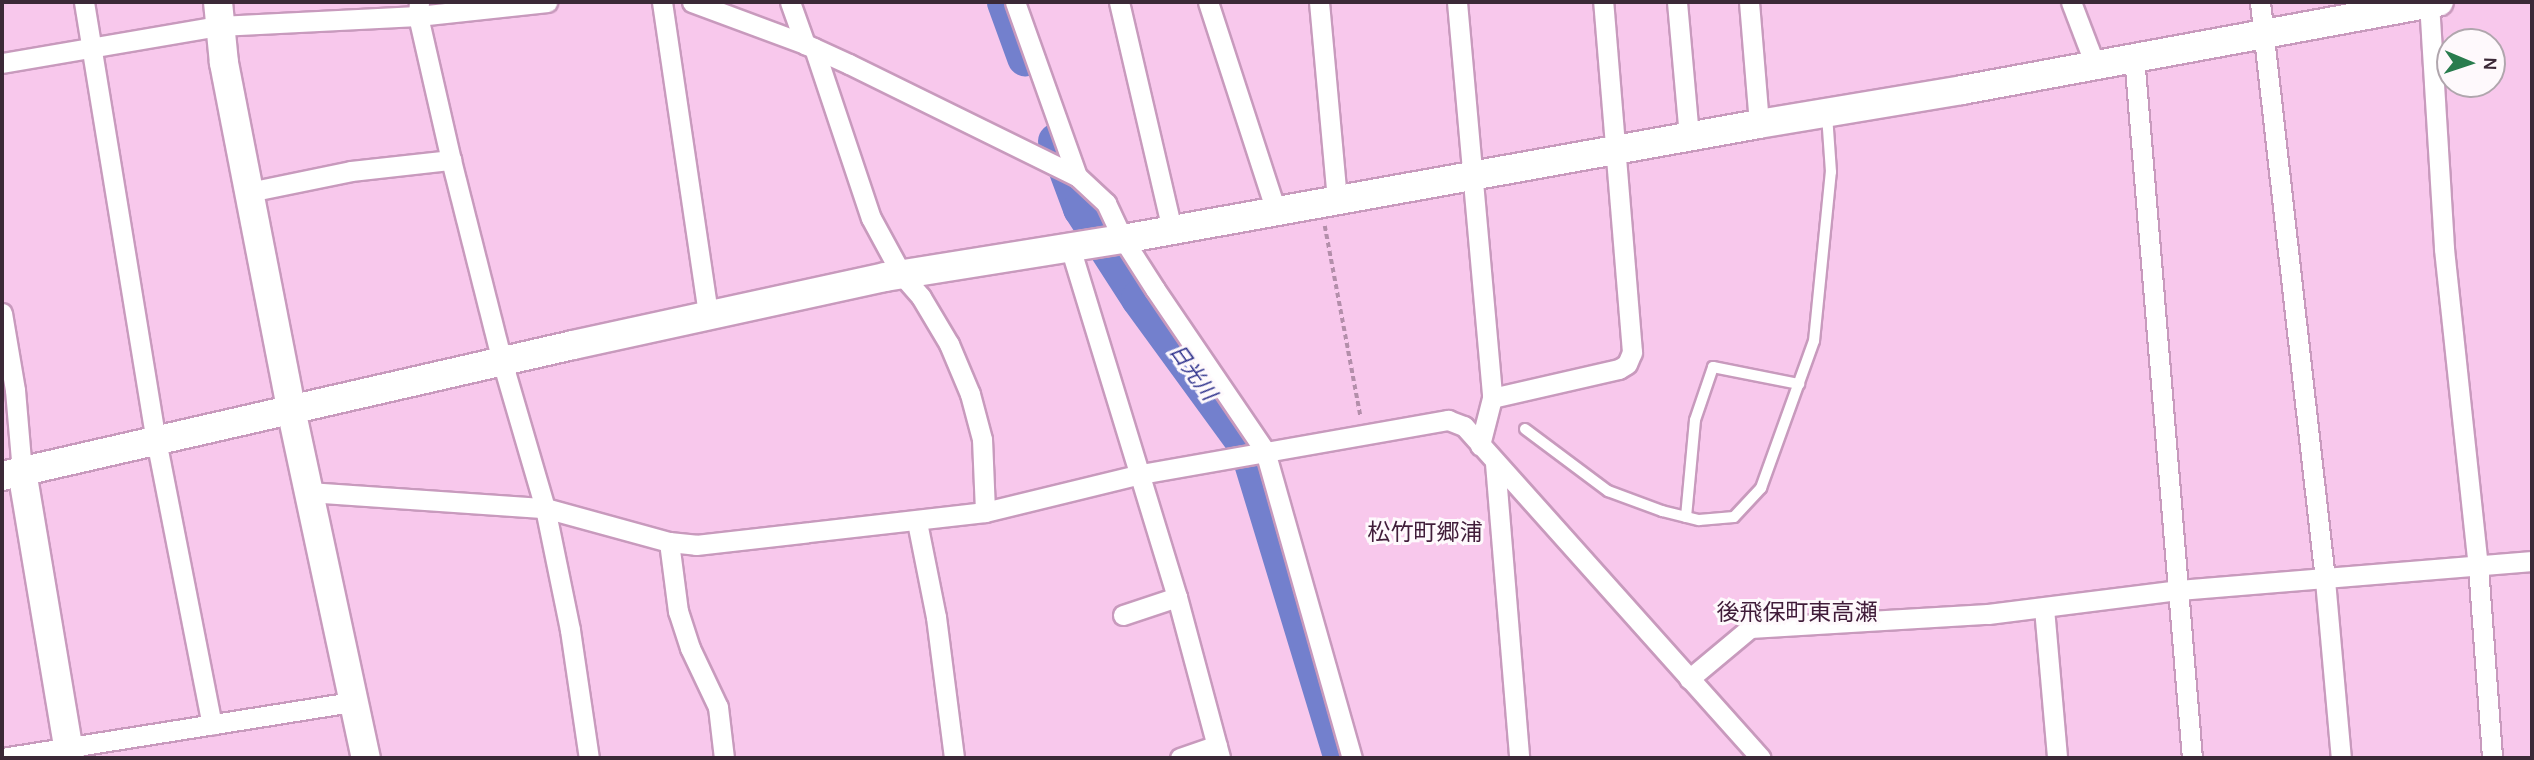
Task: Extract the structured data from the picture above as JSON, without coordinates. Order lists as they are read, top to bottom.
{
  "districts": ["松竹町郷浦", "後飛保町東高瀬"],
  "water": ["日光川"],
  "north": "right"
}
